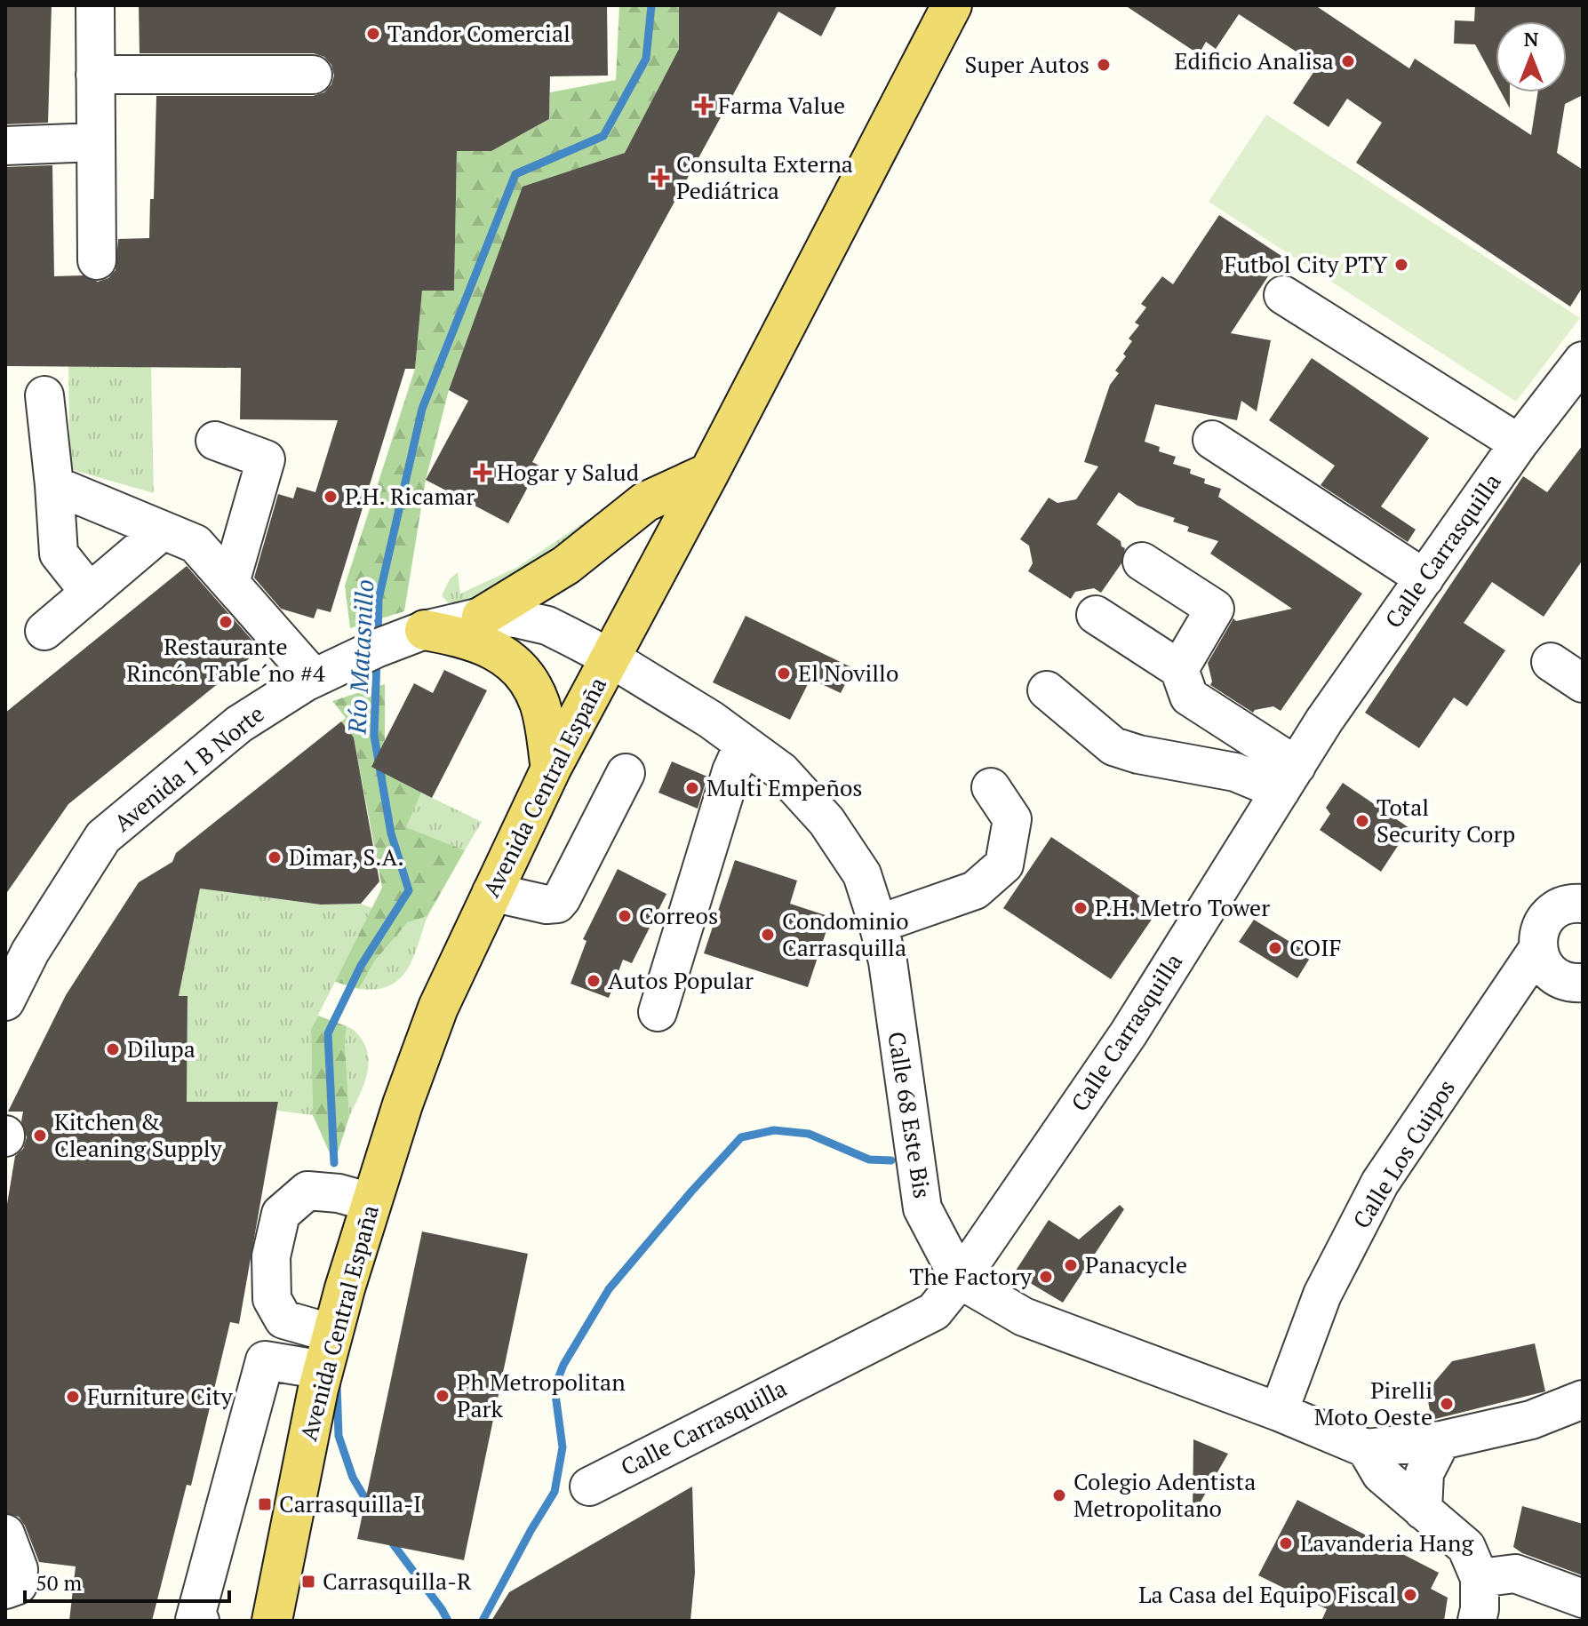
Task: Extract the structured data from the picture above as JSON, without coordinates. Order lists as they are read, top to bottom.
{
  "streets": {
    "main road": ["Avenida Central España"],
    "street": [
      "Calle Carrasquilla",
      "Avenida 1 B Norte",
      "Calle 68 Este Bis",
      "Calle Los Cuipos"
    ]
  },
  "crossings": [
    ["Calle Carrasquilla", "Calle 68 Este Bis"],
    ["Avenida 1 B Norte", "Avenida Central España"],
    ["Avenida 1 B Norte", "Calle 68 Este Bis"],
    ["Avenida Central España", "Calle 68 Este Bis"]
  ],
  "water": ["Río Matasnillo"],
  "places": {
    "other": [
      "Tandor Comercial",
      "Edificio Analisa",
      "Super Autos",
      "Futbol City PTY",
      "P.H. Ricamar",
      "Restaurante Rincón Table´no #4",
      "El Novillo",
      "Multi Empeños",
      "Total Security Corp",
      "Dimar, S.A.",
      "P.H. Metro Tower",
      "Correos",
      "Condominio Carrasquilla",
      "COIF",
      "Autos Popular",
      "Dilupa",
      "Kitchen & Cleaning Supply",
      "Panacycle",
      "The Factory",
      "Ph Metropolitan Park",
      "Furniture City",
      "Pirelli Moto Oeste",
      "Colegio Adentista Metropolitano",
      "Lavanderia Hang",
      "La Casa del Equipo Fiscal"
    ],
    "health": ["Farma Value", "Consulta Externa Pediátrica", "Hogar y Salud"],
    "transit": ["Carrasquilla-I", "Carrasquilla-R"]
  },
  "scale_bar": "50 m",
  "north": "top"
}
